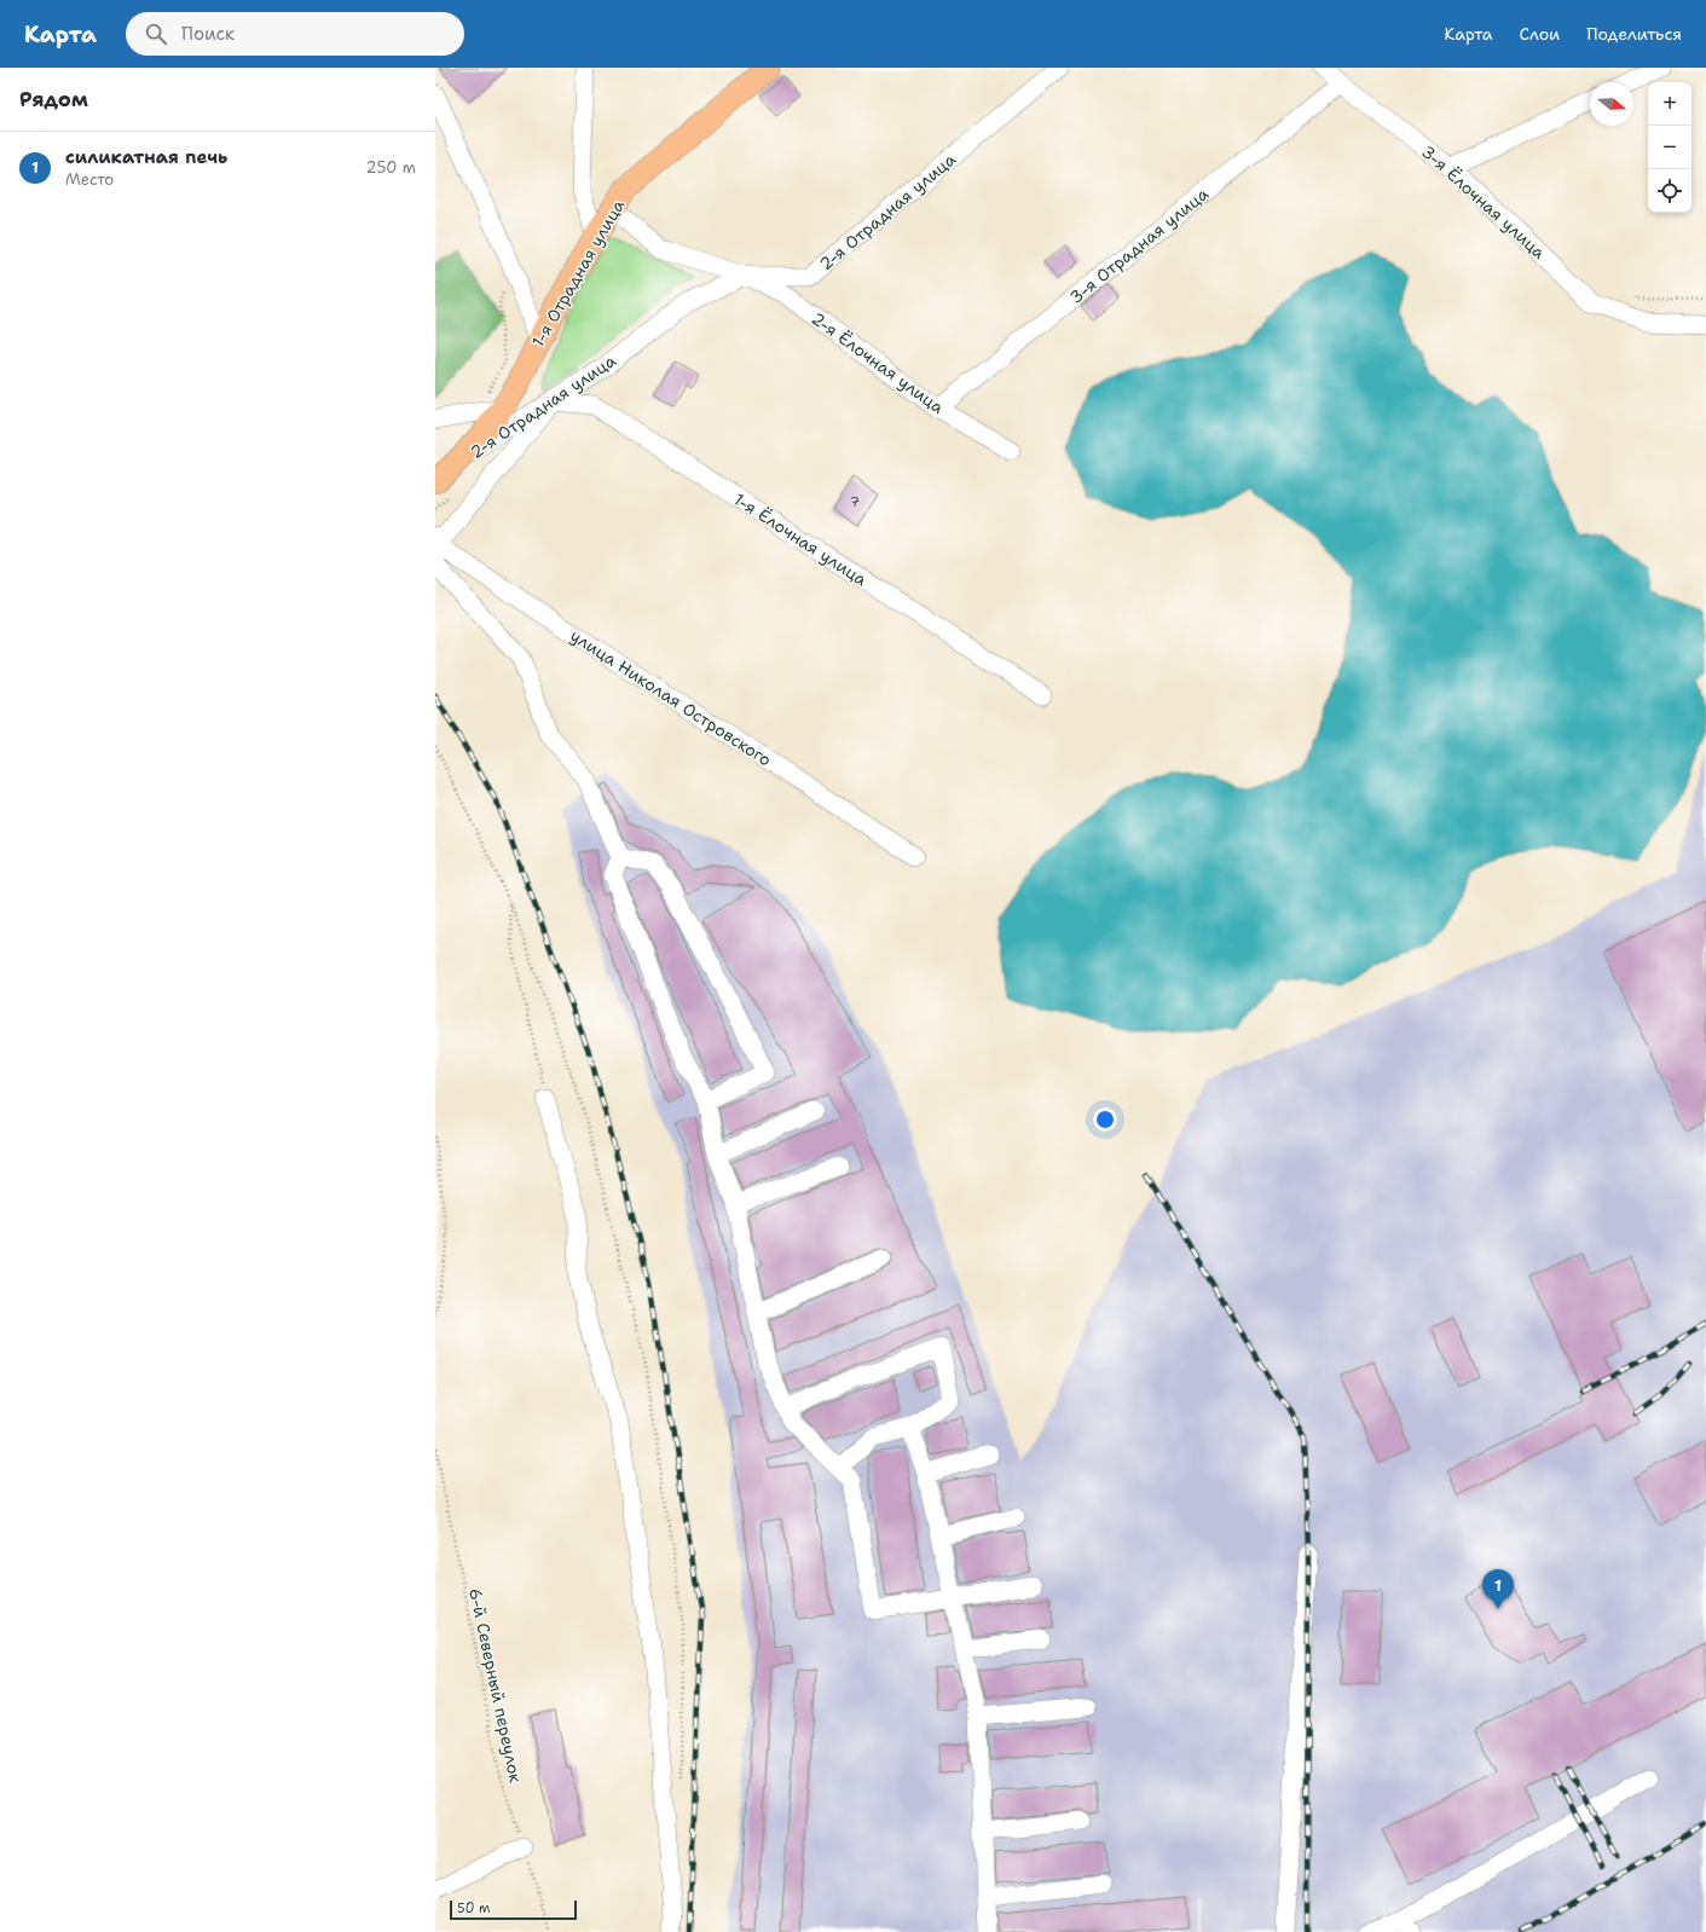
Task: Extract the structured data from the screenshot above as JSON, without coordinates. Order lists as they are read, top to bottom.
{
  "streets": {
    "main road": ["1-я Отрадная улица"],
    "street": [
      "3-я Ёлочная улица",
      "2-я Отрадная улица",
      "3-я Отрадная улица",
      "2-я Ёлочная улица",
      "1-я Ёлочная улица",
      "улица Николая Островского"
    ],
    "path": ["6-й Северный переулок"]
  },
  "crossings": [
    ["3-я Ёлочная улица", "3-я Отрадная улица"],
    ["2-я Отрадная улица", "1-я Отрадная улица"],
    ["2-я Отрадная улица", "2-я Ёлочная улица"],
    ["2-я Отрадная улица", "1-я Ёлочная улица"],
    ["3-я Отрадная улица", "2-я Ёлочная улица"]
  ],
  "house_numbers": ["7"],
  "scale_bar": "50 m",
  "north": "right",
  "page": {
    "header": "Карта",
    "search": "Поиск",
    "nav": ["Карта", "Слои", "Поделиться"],
    "heading": "Рядом",
    "map_buttons": ["+", "−"],
    "list": [
      {
        "mark": "1",
        "name": "силикатная печь",
        "note": "Место",
        "value": "250 m"
      }
    ],
    "pins": "1",
    "scale": "50 m"
  }
}
